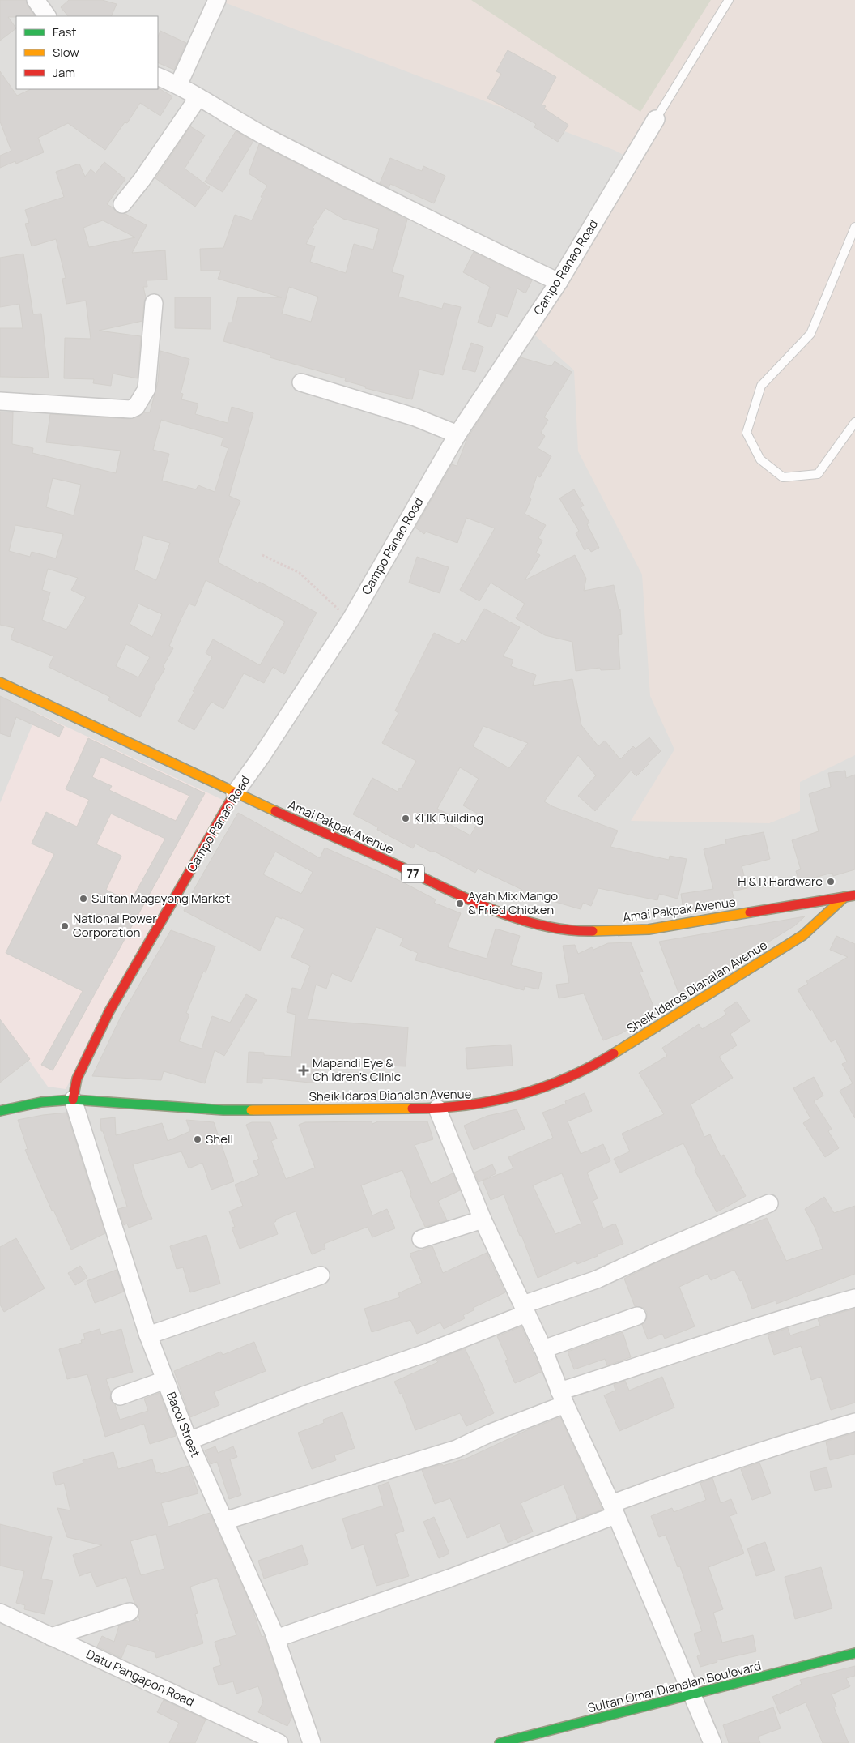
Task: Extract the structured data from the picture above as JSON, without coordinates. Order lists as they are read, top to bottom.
{
  "streets": {
    "main road": [
      "Campo Ranao Road",
      "Amai Pakpak Avenue",
      "77",
      "Sheik Idaros Dianalan Avenue",
      "Sultan Omar Dianalan Boulevard"
    ],
    "street": ["Bacol Street", "Datu Pangapon Road"]
  },
  "crossings": [
    ["Campo Ranao Road", "Amai Pakpak Avenue"],
    ["Campo Ranao Road", "Sheik Idaros Dianalan Avenue"],
    ["Campo Ranao Road", "Bacol Street"],
    ["Amai Pakpak Avenue", "Sheik Idaros Dianalan Avenue"],
    ["Sheik Idaros Dianalan Avenue", "Bacol Street"]
  ],
  "places": {
    "other": [
      "KHK Building",
      "H & R Hardware",
      "Sultan Magayong Market",
      "Ayah Mix Mango & Fried Chicken",
      "National Power Corporation",
      "Shell"
    ],
    "health": ["Mapandi Eye & Children's Clinic"]
  },
  "legend": ["Fast", "Slow", "Jam"]
}
